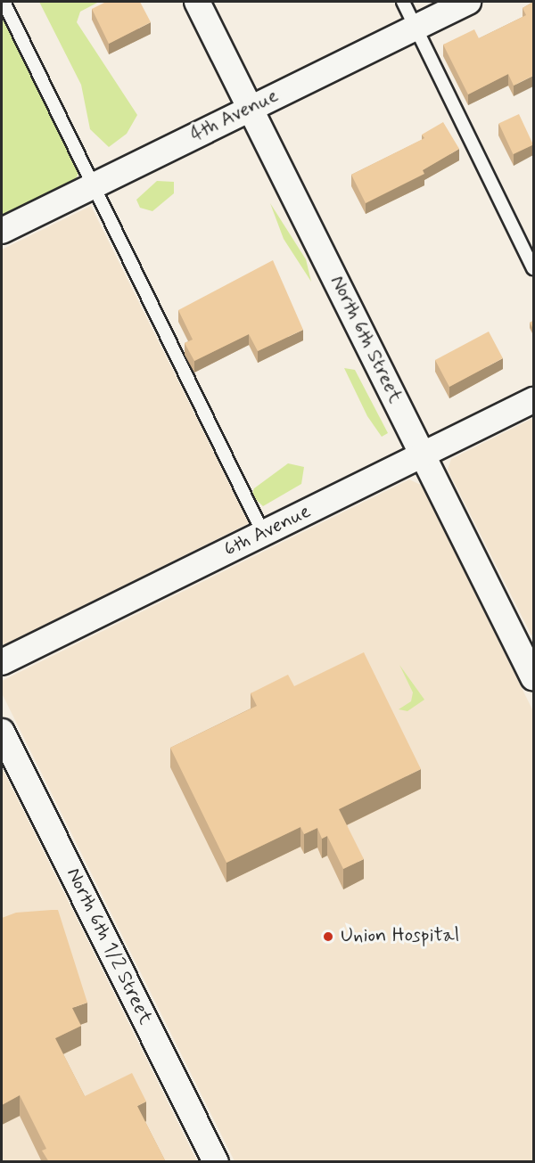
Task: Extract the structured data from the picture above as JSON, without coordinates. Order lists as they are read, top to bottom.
{
  "streets": {
    "street": [
      "4th Avenue",
      "North 6th Street",
      "6th Avenue",
      "North 6th 1/2 Street"
    ]
  },
  "crossings": [
    ["4th Avenue", "North 6th Street"],
    ["North 6th Street", "6th Avenue"]
  ],
  "places": ["Union Hospital"]
}
